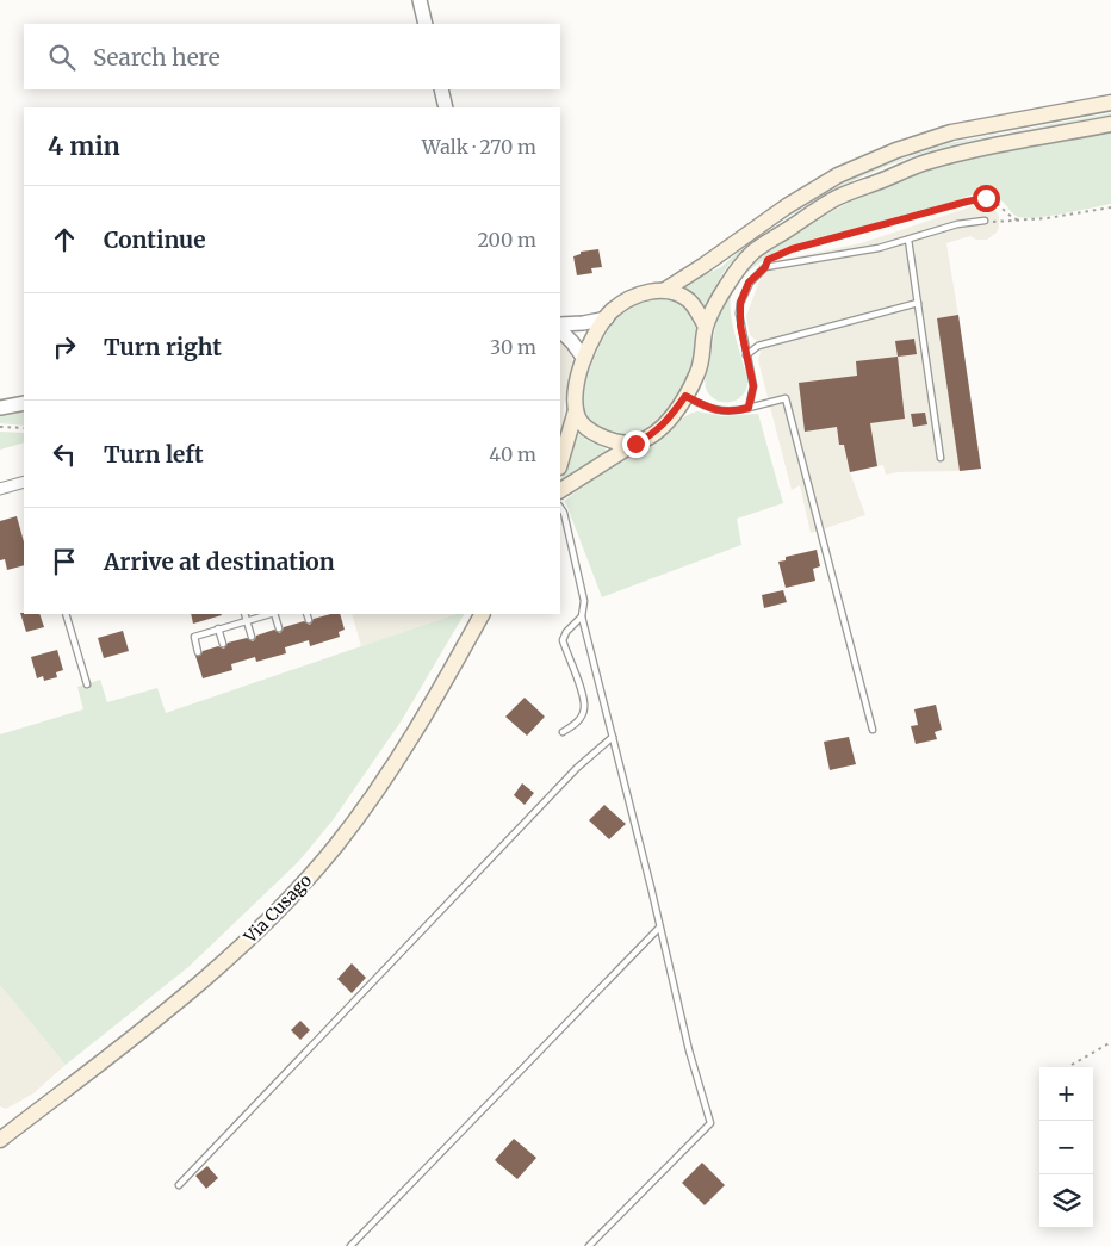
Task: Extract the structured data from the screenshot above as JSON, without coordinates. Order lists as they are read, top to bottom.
{
  "streets": {
    "main road": ["Via Cusago"]
  },
  "page": {
    "search": "Search here",
    "heading": ["4 min", "Walk · 270 m"],
    "list": [
      ["Continue", "200 m"],
      ["Turn right", "30 m"],
      ["Turn left", "40 m"],
      "Arrive at destination"
    ],
    "map_buttons": ["+", "−"]
  }
}
